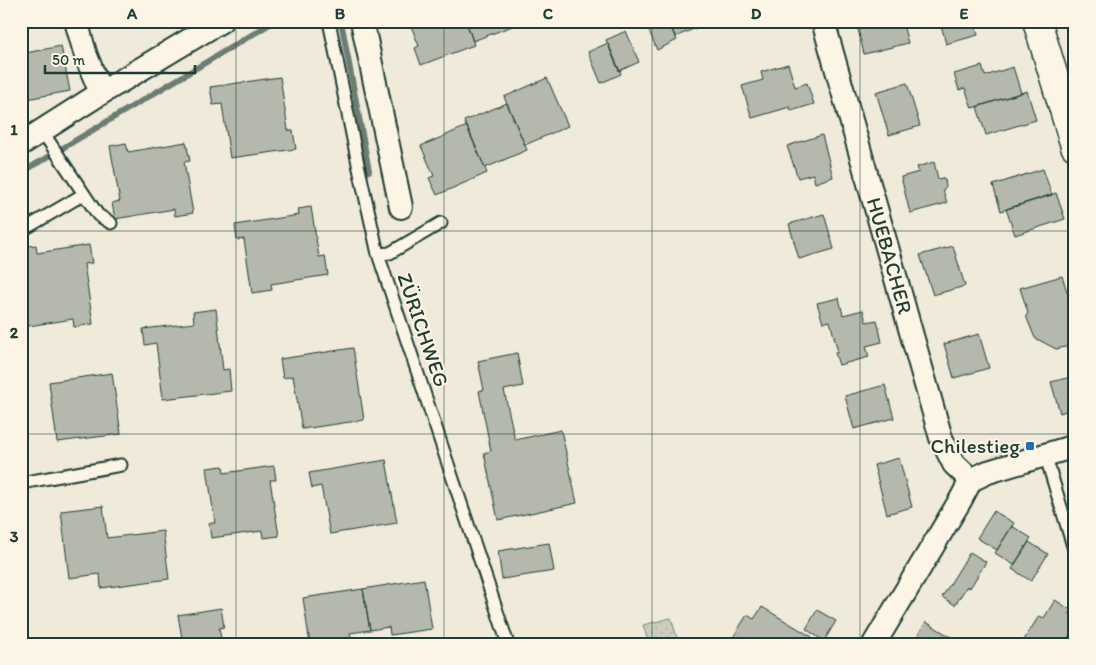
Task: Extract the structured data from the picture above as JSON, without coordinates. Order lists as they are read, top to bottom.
{
  "streets": {
    "street": ["HUEBACHER"],
    "lane": ["ZÜRICHWEG"]
  },
  "places": {
    "transit": ["Chilestieg"]
  },
  "scale_bar": "50 m",
  "grid": {
    "columns": [
      "A",
      "B",
      "C",
      "D",
      "E"
    ],
    "rows": ["1", "2", "3"]
  }
}
